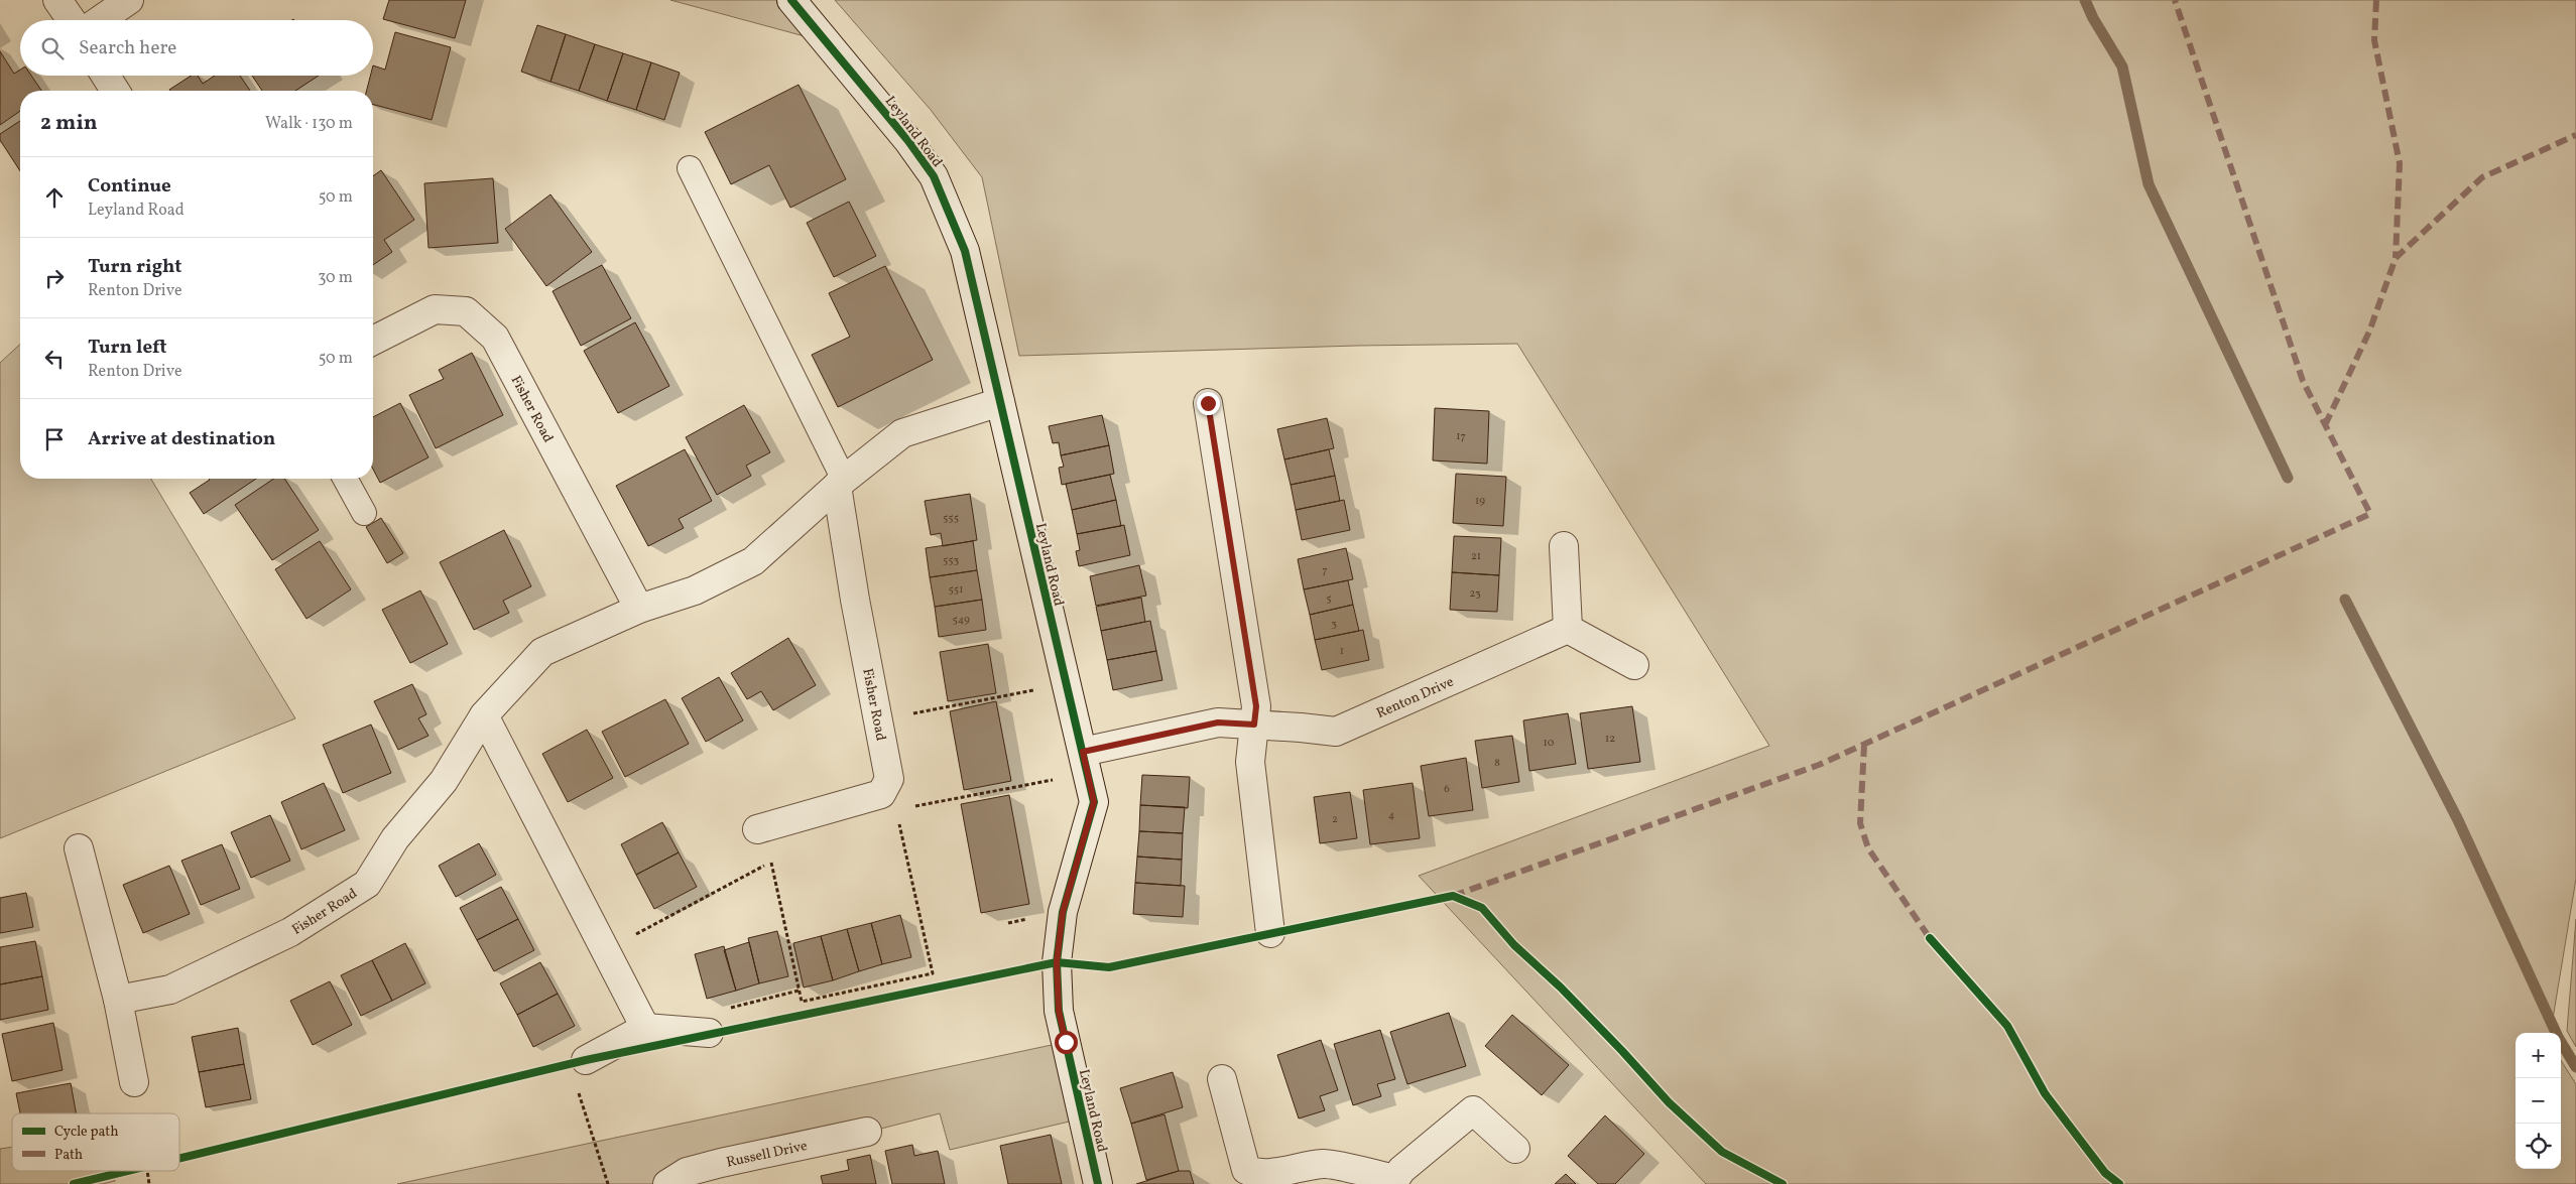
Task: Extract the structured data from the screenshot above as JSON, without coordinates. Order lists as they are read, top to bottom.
{
  "streets": {
    "street": [
      "Leyland Road",
      "Fisher Road",
      "Renton Drive",
      "Russell Drive"
    ]
  },
  "crossings": [
    ["Leyland Road", "Fisher Road"],
    ["Leyland Road", "Renton Drive"]
  ],
  "house_numbers": [
    "17",
    "19",
    "555",
    "21",
    "553",
    "7",
    "551",
    "23",
    "5",
    "549",
    "3",
    "1",
    "12",
    "10",
    "8",
    "6",
    "4",
    "2"
  ],
  "legend": ["Cycle path", "Path"],
  "page": {
    "search": "Search here",
    "heading": ["2 min", "Walk · 130 m"],
    "list": [
      ["Continue", "Leyland Road", "50 m"],
      ["Turn right", "Renton Drive", "30 m"],
      ["Turn left", "Renton Drive", "50 m"],
      "Arrive at destination"
    ],
    "map_buttons": ["+", "−"]
  }
}
